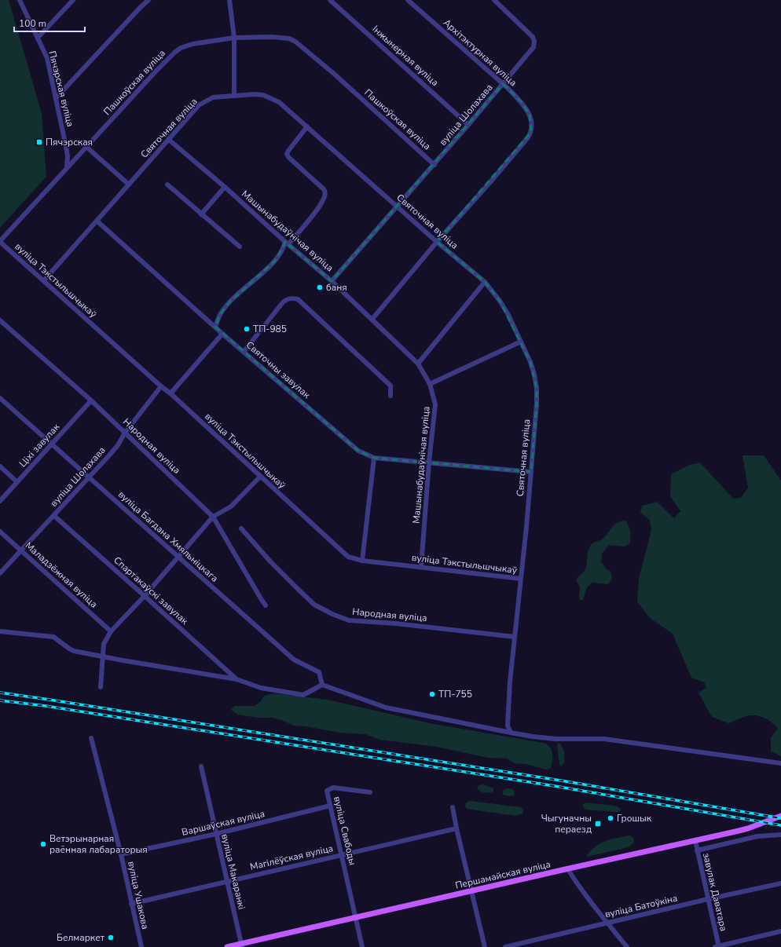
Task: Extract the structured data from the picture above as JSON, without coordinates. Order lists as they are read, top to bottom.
{
  "streets": {
    "main road": ["Першамайская вуліца"],
    "street": [
      "Архітэктурная вуліца",
      "Інжынерная вуліца",
      "Пашкоўская вуліца",
      "Пячэрская вуліца",
      "вуліца Шолахава",
      "Святочная вуліца",
      "Машынабудаўнічая вуліца",
      "вуліца Тэкстыльшчыкаў",
      "Святочны завулак",
      "Ціхі завулак",
      "Народная вуліца",
      "вуліца Багдана Хмяльніцкага",
      "Маладзёжная вуліца",
      "Спартакаўскі завулак",
      "Варшаўская вуліца",
      "вуліца Свабоды",
      "Магілёўская вуліца",
      "вуліца Макаранкі",
      "завулак Даватара",
      "вуліца Ушакова",
      "вуліца Батоўкіна"
    ]
  },
  "crossings": [
    ["Архітэктурная вуліца", "вуліца Шолахава"],
    ["Архітэктурная вуліца", "Святочная вуліца"],
    ["Інжынерная вуліца", "вуліца Шолахава"],
    ["Пашкоўская вуліца", "Пячэрская вуліца"],
    ["Пашкоўская вуліца", "вуліца Шолахава"],
    ["Пашкоўская вуліца", "вуліца Тэкстыльшчыкаў"],
    ["вуліца Шолахава", "Святочная вуліца"],
    ["вуліца Шолахава", "Машынабудаўнічая вуліца"],
    ["вуліца Шолахава", "вуліца Тэкстыльшчыкаў"],
    ["вуліца Шолахава", "Народная вуліца"],
    ["вуліца Шолахава", "вуліца Багдана Хмяльніцкага"],
    ["вуліца Шолахава", "Маладзёжная вуліца"],
    ["вуліца Шолахава", "Спартакаўскі завулак"],
    ["Святочная вуліца", "Машынабудаўнічая вуліца"],
    ["Святочная вуліца", "вуліца Тэкстыльшчыкаў"],
    ["Святочная вуліца", "Святочны завулак"],
    ["Святочная вуліца", "Народная вуліца"],
    ["Машынабудаўнічая вуліца", "вуліца Тэкстыльшчыкаў"],
    ["Ціхі завулак", "Народная вуліца"],
    ["Ціхі завулак", "вуліца Багдана Хмяльніцкага"],
    ["Варшаўская вуліца", "вуліца Свабоды"],
    ["Варшаўская вуліца", "вуліца Макаранкі"],
    ["Варшаўская вуліца", "вуліца Ушакова"],
    ["вуліца Свабоды", "Магілёўская вуліца"],
    ["вуліца Свабоды", "Першамайская вуліца"],
    ["Магілёўская вуліца", "вуліца Макаранкі"],
    ["Магілёўская вуліца", "вуліца Ушакова"],
    ["вуліца Макаранкі", "Першамайская вуліца"],
    ["Першамайская вуліца", "завулак Даватара"],
    ["завулак Даватара", "вуліца Батоўкіна"]
  ],
  "places": {
    "transit": ["Пячэрская", "Чыгуначны пераезд"],
    "other": [
      "баня",
      "ТП-985",
      "ТП-755",
      "Грошык",
      "Ветэрынарная раённая лабараторыя",
      "Белмаркет"
    ]
  },
  "scale_bar": "100 m"
}
